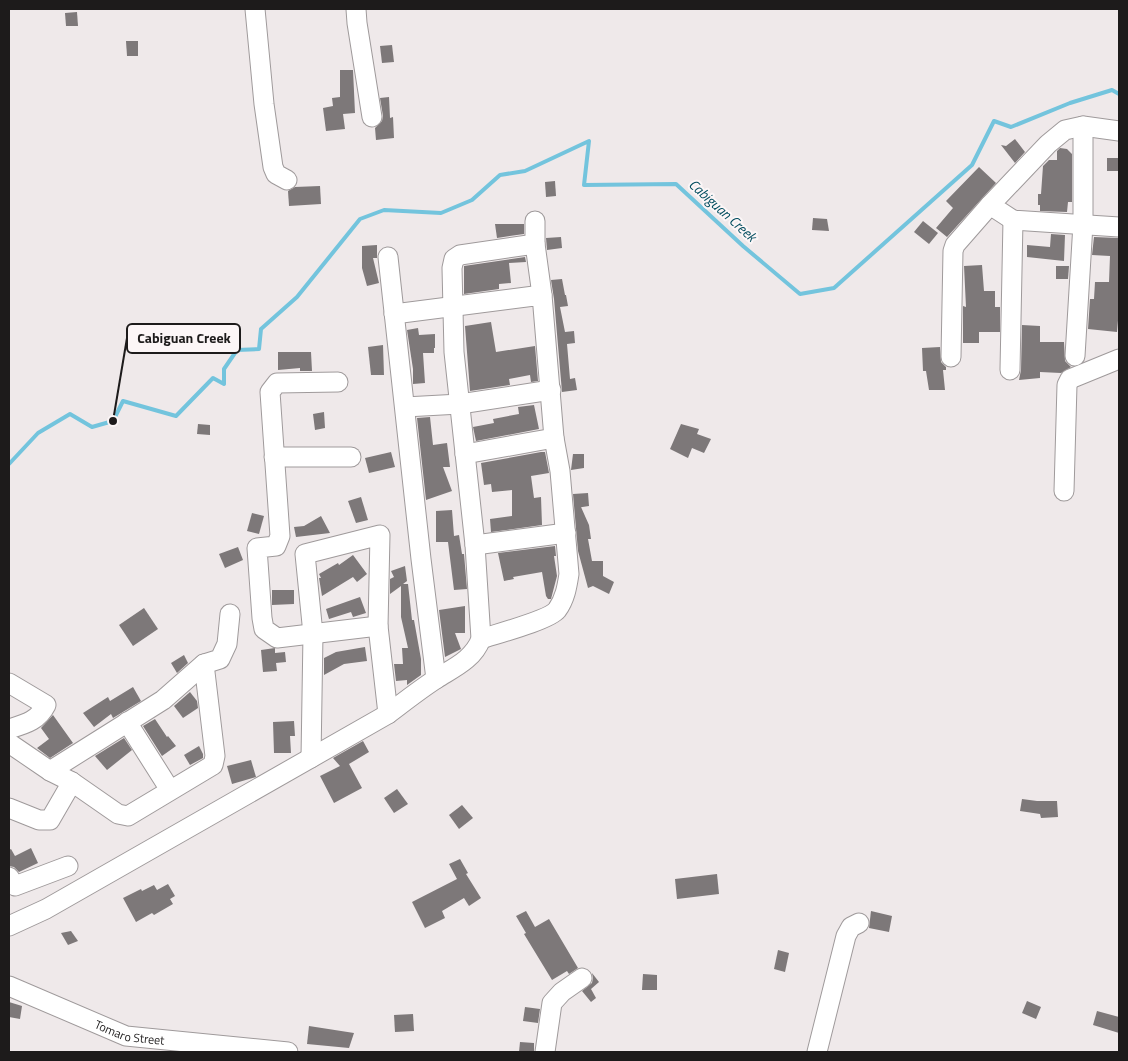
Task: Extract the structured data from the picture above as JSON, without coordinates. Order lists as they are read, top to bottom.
{
  "streets": {
    "street": ["Tomaro Street"]
  },
  "water": ["Cabiguan Creek"],
  "places": ["Cabiguan Creek"]
}
